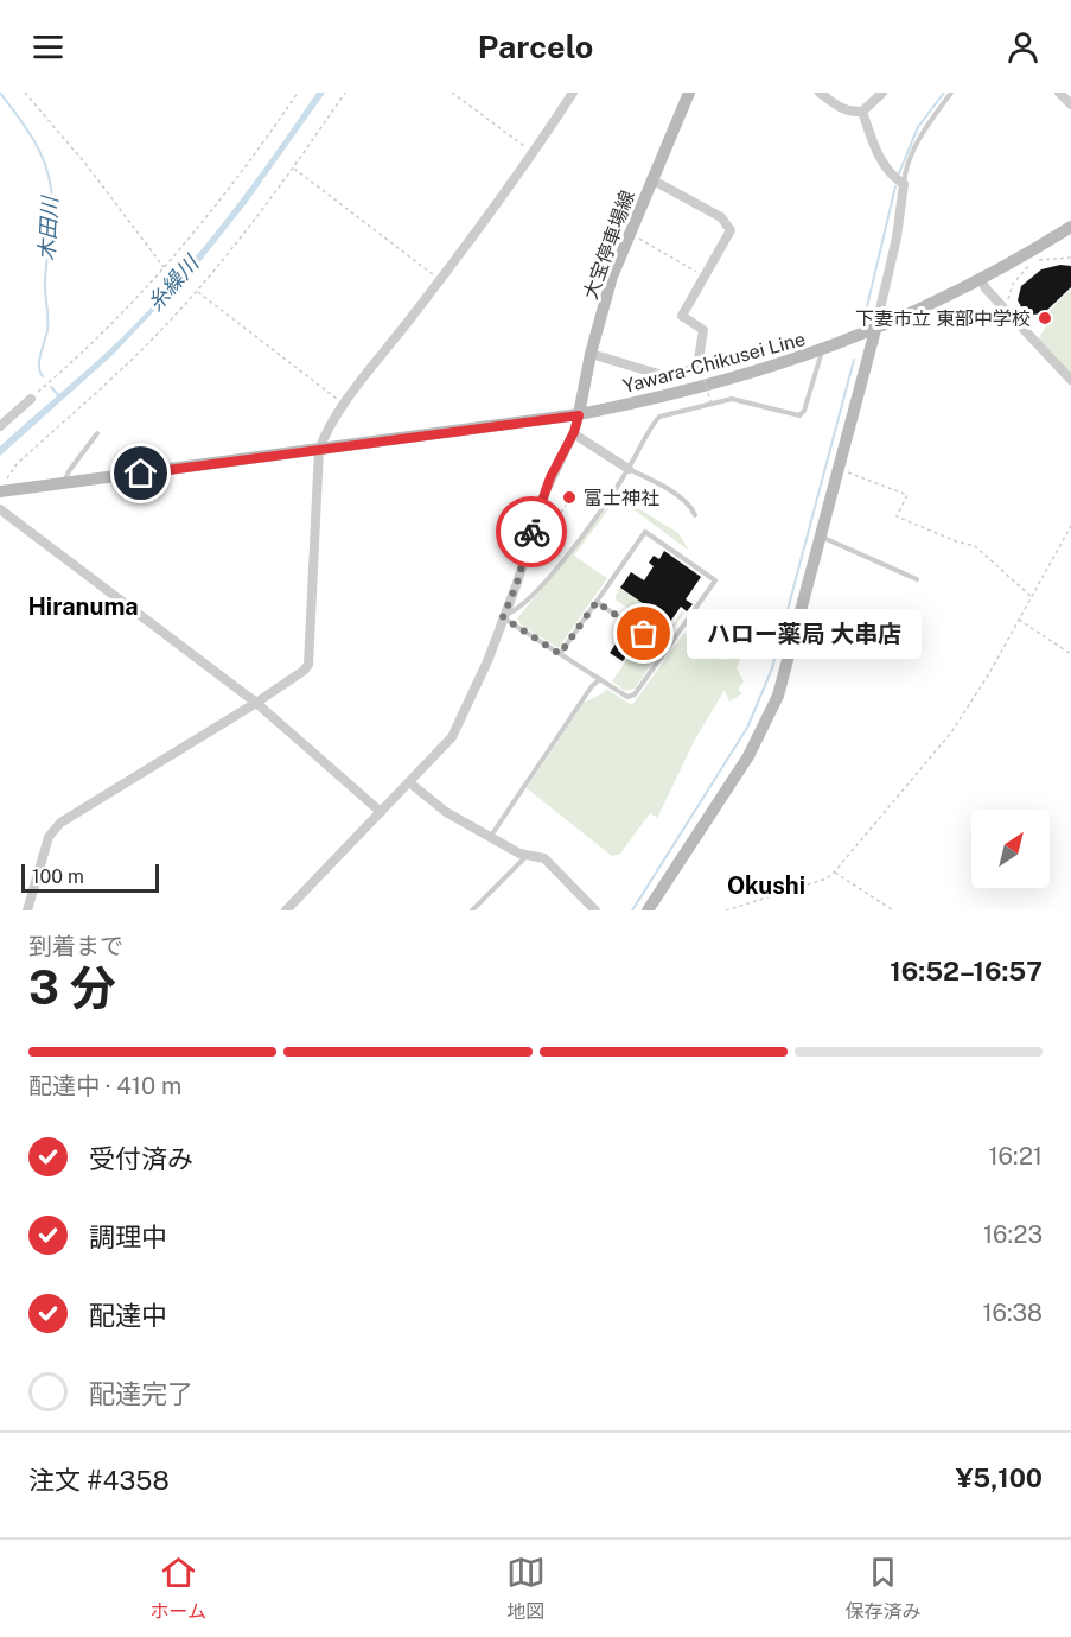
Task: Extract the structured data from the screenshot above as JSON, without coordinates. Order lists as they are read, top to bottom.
{
  "streets": {
    "main road": ["大宝停車場線", "Yawara-Chikusei Line"]
  },
  "crossings": [
    ["大宝停車場線", "Yawara-Chikusei Line"]
  ],
  "districts": ["Hiranuma", "Okushi"],
  "water": ["木田川", "糸繰川"],
  "places": ["下妻市立 東部中学校", "富士神社", "ハロー薬局 大串店"],
  "scale_bar": "100 m",
  "north": "top right",
  "page": {
    "header": "Parcelo",
    "bubble": "ハロー薬局 大串店",
    "scale": "100 m",
    "heading": ["3 分", "到着まで", "16:52–16:57"],
    "panel": ["注文 #4358", "¥5,100"],
    "bar": "配達中 · 410 m",
    "list": [
      ["受付済み", "16:21"],
      ["調理中", "16:23"],
      ["配達中", "16:38"],
      "配達完了"
    ],
    "tabs": ["ホーム", "地図", "保存済み"]
  }
}
